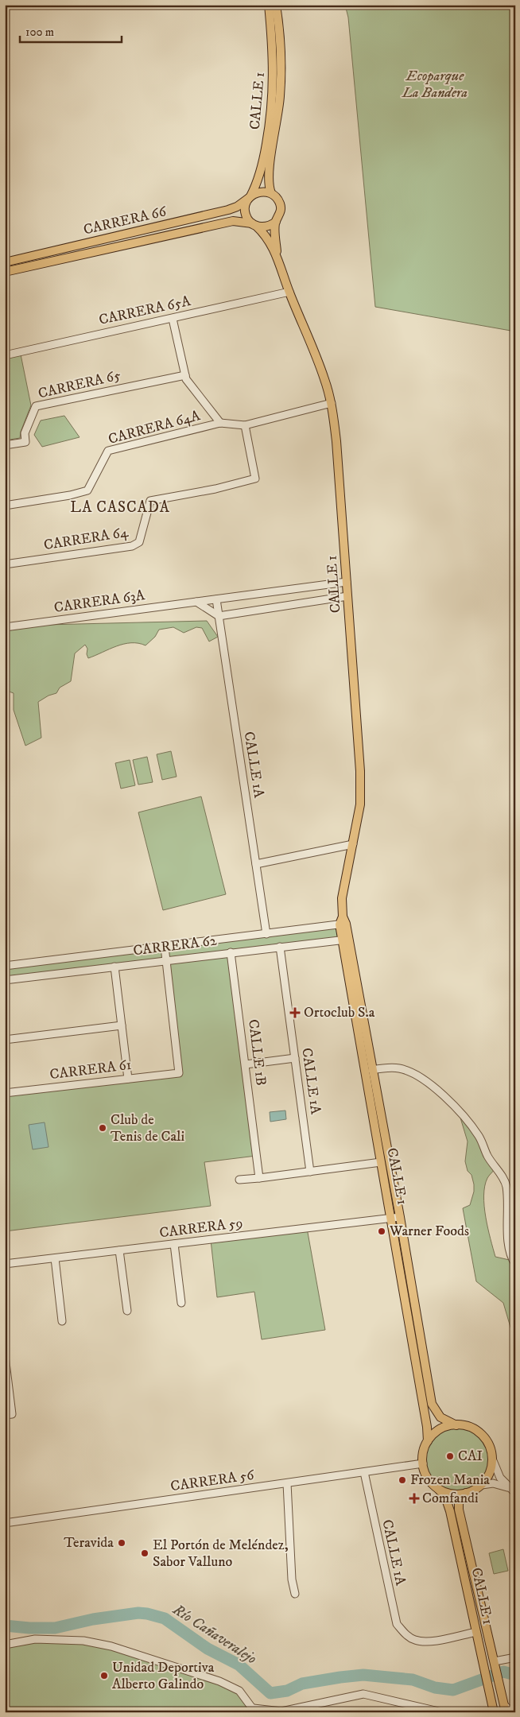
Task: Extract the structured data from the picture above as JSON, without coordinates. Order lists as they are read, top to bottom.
{
  "streets": {
    "main road": ["CALLE 1", "CARRERA 66"],
    "street": [
      "CARRERA 65A",
      "CARRERA 65",
      "CARRERA 64A",
      "CARRERA 64",
      "CARRERA 63A",
      "CALLE 1A",
      "CARRERA 62",
      "CALLE 1B",
      "CARRERA 61",
      "CARRERA 59",
      "CARRERA 56"
    ]
  },
  "crossings": [
    ["CALLE 1", "CARRERA 66"],
    ["CALLE 1", "CARRERA 65A"],
    ["CALLE 1", "CARRERA 64A"],
    ["CALLE 1", "CARRERA 63A"],
    ["CALLE 1", "CALLE 1A"],
    ["CALLE 1", "CARRERA 62"],
    ["CALLE 1", "CARRERA 59"],
    ["CALLE 1", "CARRERA 56"],
    ["CARRERA 64A", "CARRERA 64"],
    ["CARRERA 63A", "CALLE 1A"],
    ["CALLE 1A", "CARRERA 62"],
    ["CALLE 1A", "CARRERA 56"],
    ["CARRERA 62", "CALLE 1B"],
    ["CARRERA 62", "CARRERA 61"]
  ],
  "districts": ["LA CASCADA"],
  "water": ["Río Cañaveralejo"],
  "parks": ["Ecoparque La Bandera"],
  "places": {
    "health": ["Ortoclub S.a", "Comfandi"],
    "other": [
      "Club de Tenis de Cali",
      "Warner Foods",
      "CAI",
      "Frozen Mania",
      "Teravida",
      "El Portón de Meléndez, Sabor Valluno",
      "Unidad Deportiva Alberto Galindo"
    ]
  },
  "scale_bar": "100 m"
}
